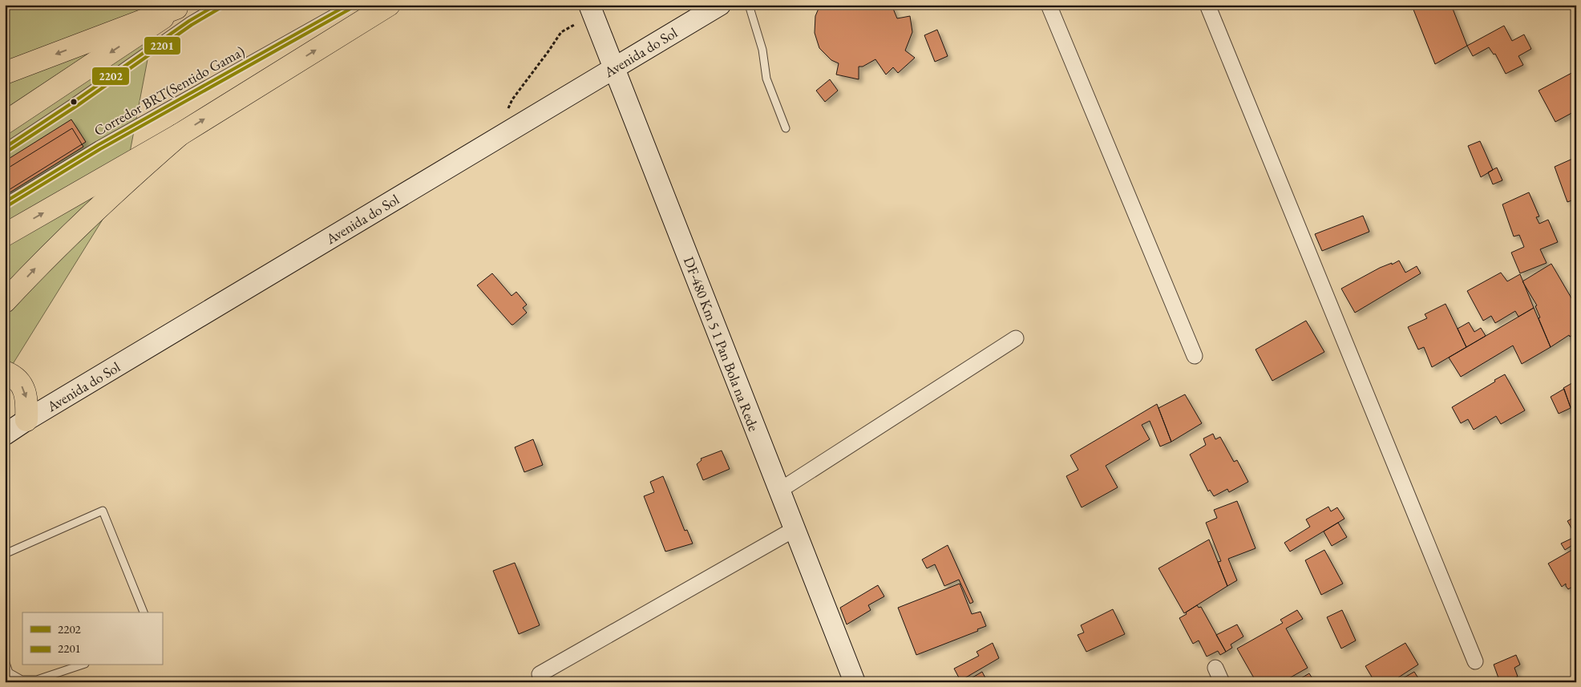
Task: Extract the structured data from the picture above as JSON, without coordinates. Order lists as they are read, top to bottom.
{
  "streets": {
    "street": ["Avenida do Sol", "DF-480 Km 5 1 Pan Bola na Rede"],
    "lane": ["Corredor BRT(Sentido Gama)"]
  },
  "crossings": [
    ["Avenida do Sol", "DF-480 Km 5 1 Pan Bola na Rede"]
  ],
  "lines": ["transit line 2202", "transit line 2201"],
  "legend": ["2202", "2201"]
}
